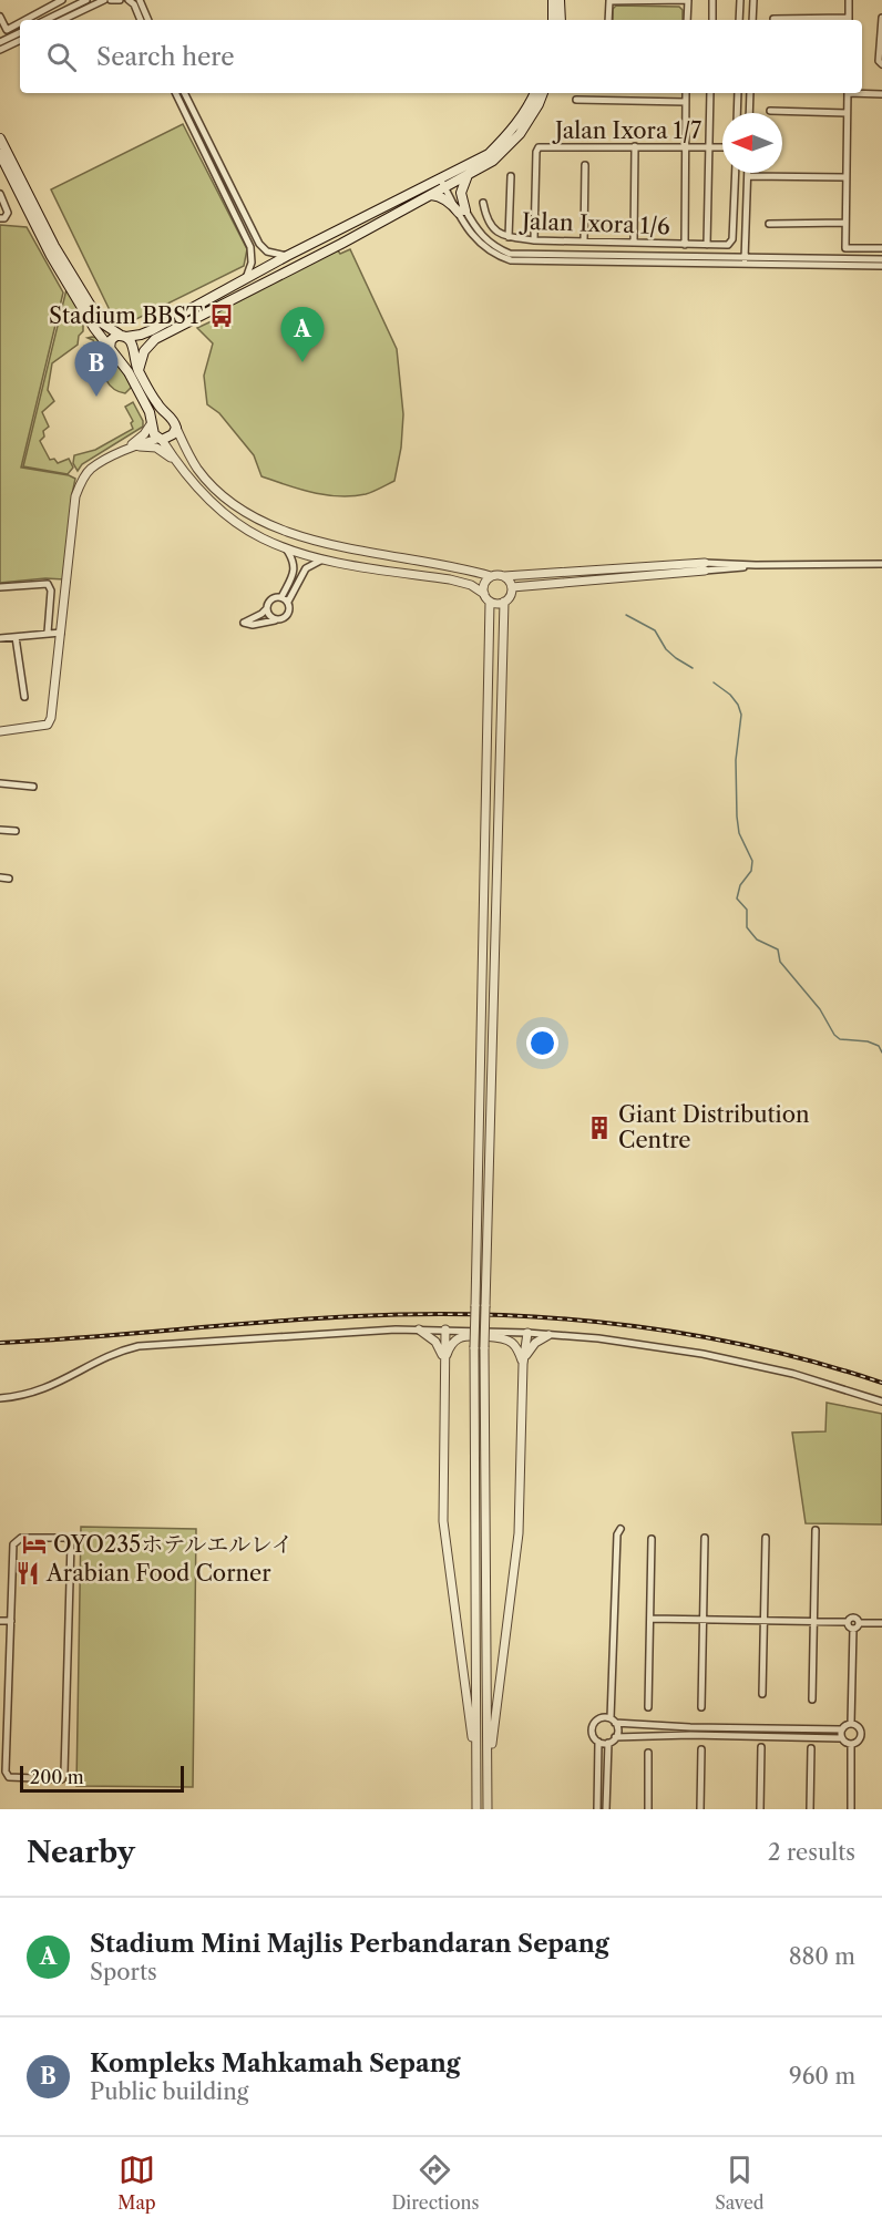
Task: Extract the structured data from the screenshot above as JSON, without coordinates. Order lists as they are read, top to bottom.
{
  "streets": {
    "street": ["Jalan Ixora 1/7", "Jalan Ixora 1/6"]
  },
  "crossings": [
    ["Jalan Ixora 1/7", "Jalan Ixora 1/6"]
  ],
  "places": {
    "bus stop": ["Stadium BBST"],
    "building": ["Giant Distribution Centre"],
    "hotel": ["OYO235ホテルエルレイ"],
    "restaurant": ["Arabian Food Corner"]
  },
  "scale_bar": "200 m",
  "north": "left",
  "page": {
    "search": "Search here",
    "pins": ["A", "B"],
    "scale": "200 m",
    "heading": ["Nearby", "2 results"],
    "list": [
      {
        "mark": "A",
        "name": "Stadium Mini Majlis Perbandaran Sepang",
        "note": "Sports",
        "value": "880 m"
      },
      {
        "mark": "B",
        "name": "Kompleks Mahkamah Sepang",
        "note": "Public building",
        "value": "960 m"
      }
    ],
    "nav": ["Map", "Directions", "Saved"]
  }
}
